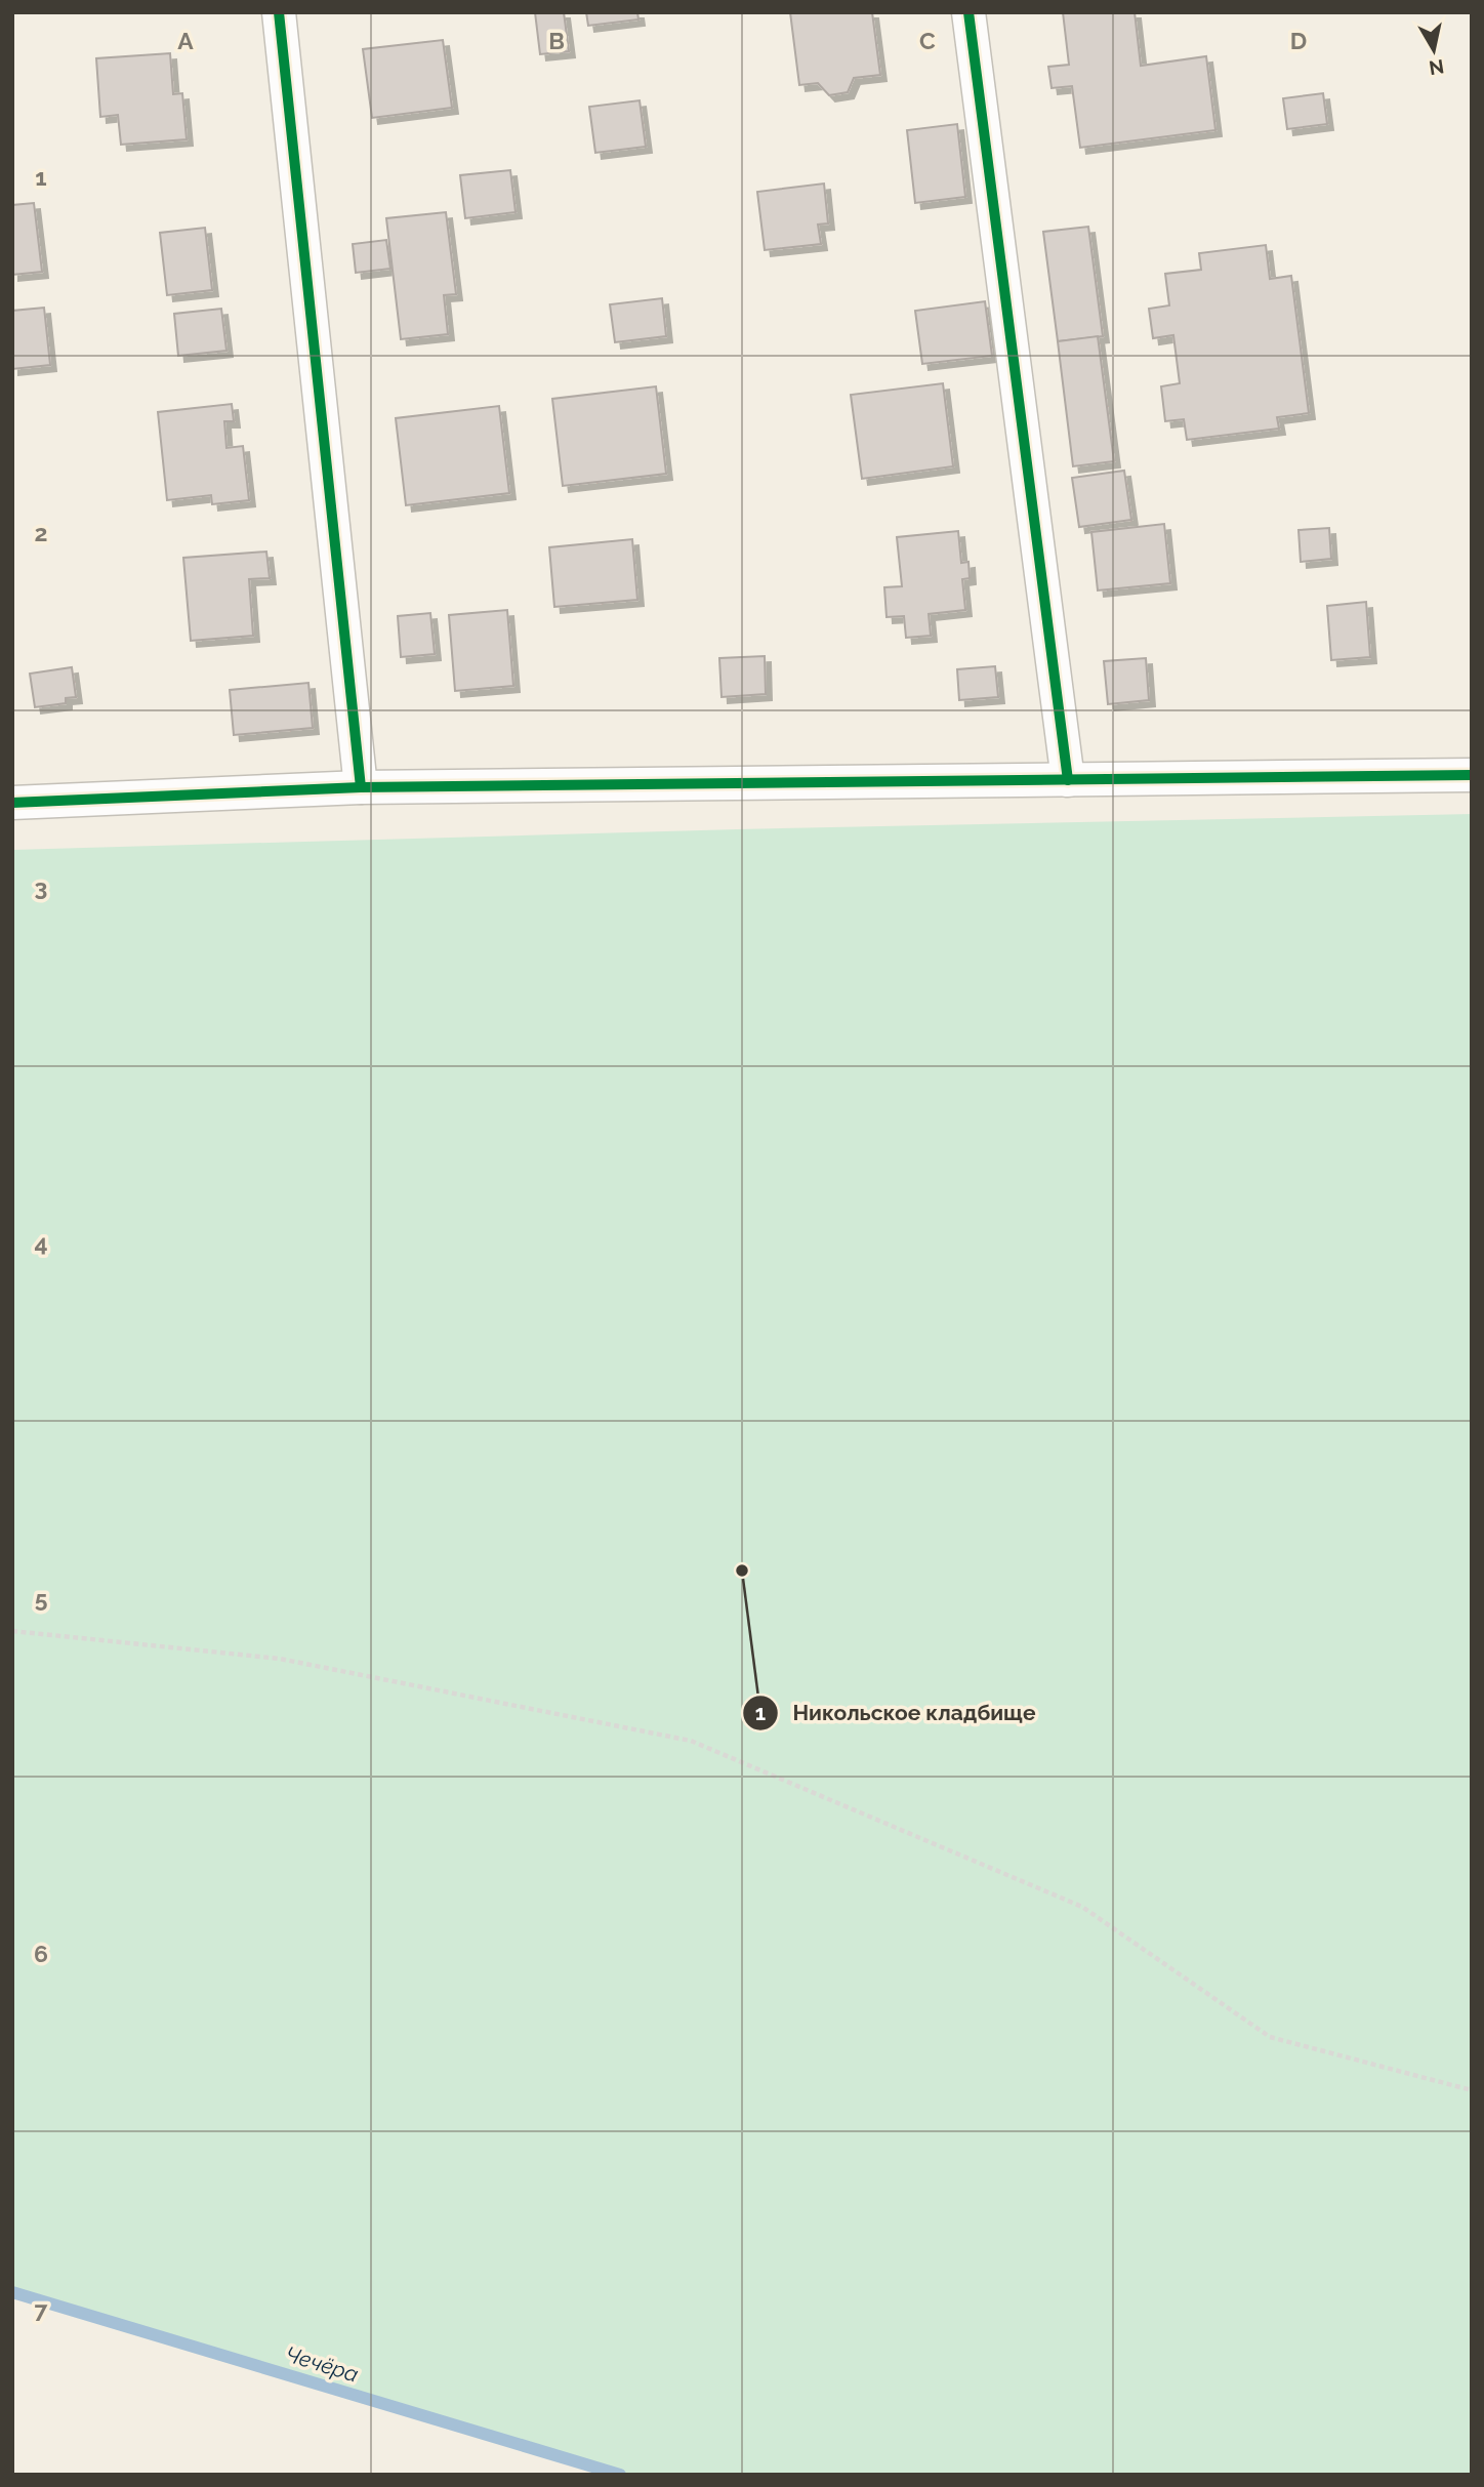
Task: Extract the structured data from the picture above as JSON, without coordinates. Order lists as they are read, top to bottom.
{
  "water": ["Чечёра"],
  "places": ["Никольское кладбище"],
  "north": "bottom",
  "grid": {
    "columns": [
      "A",
      "B",
      "C",
      "D"
    ],
    "rows": [
      "1",
      "2",
      "3",
      "4",
      "5",
      "6",
      "7"
    ]
  }
}
